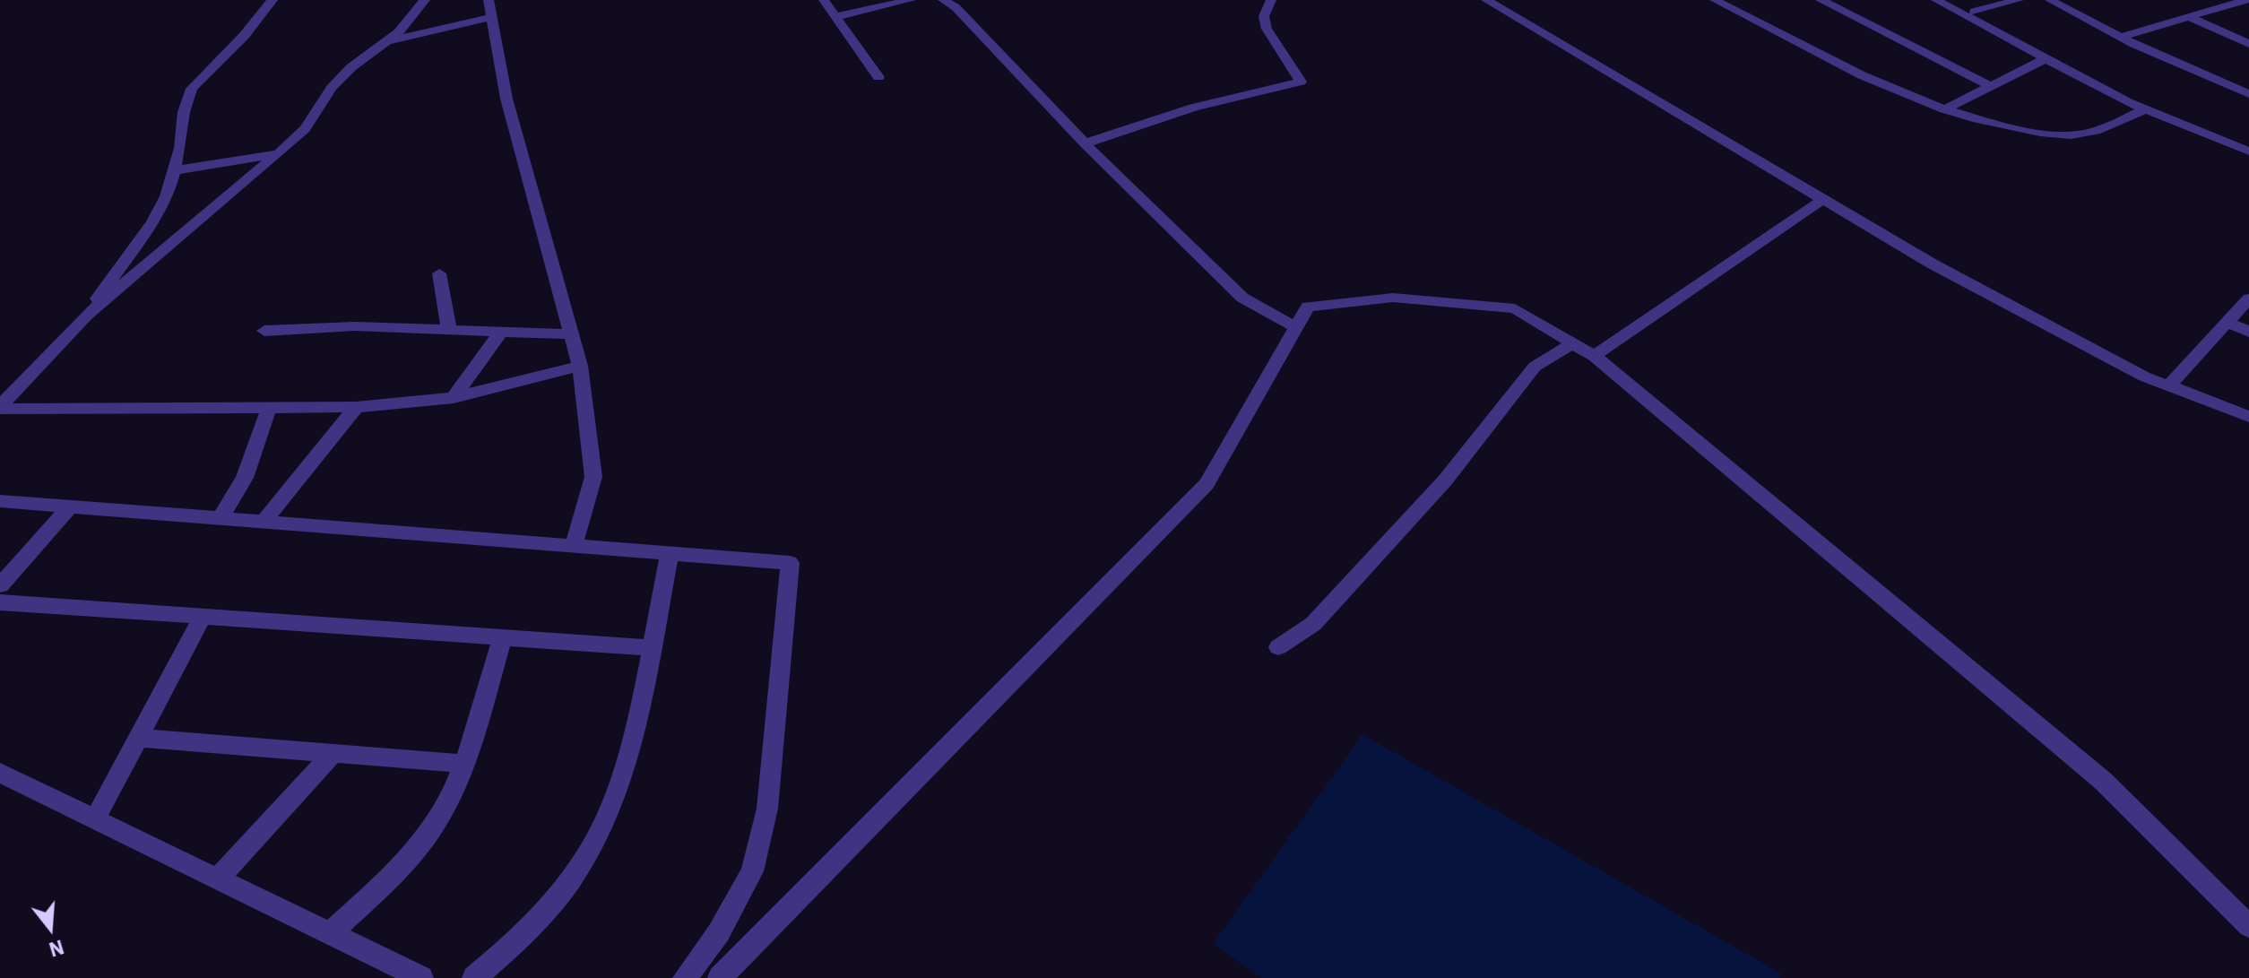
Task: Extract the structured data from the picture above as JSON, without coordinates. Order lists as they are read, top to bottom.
{
  "north": "bottom"
}
